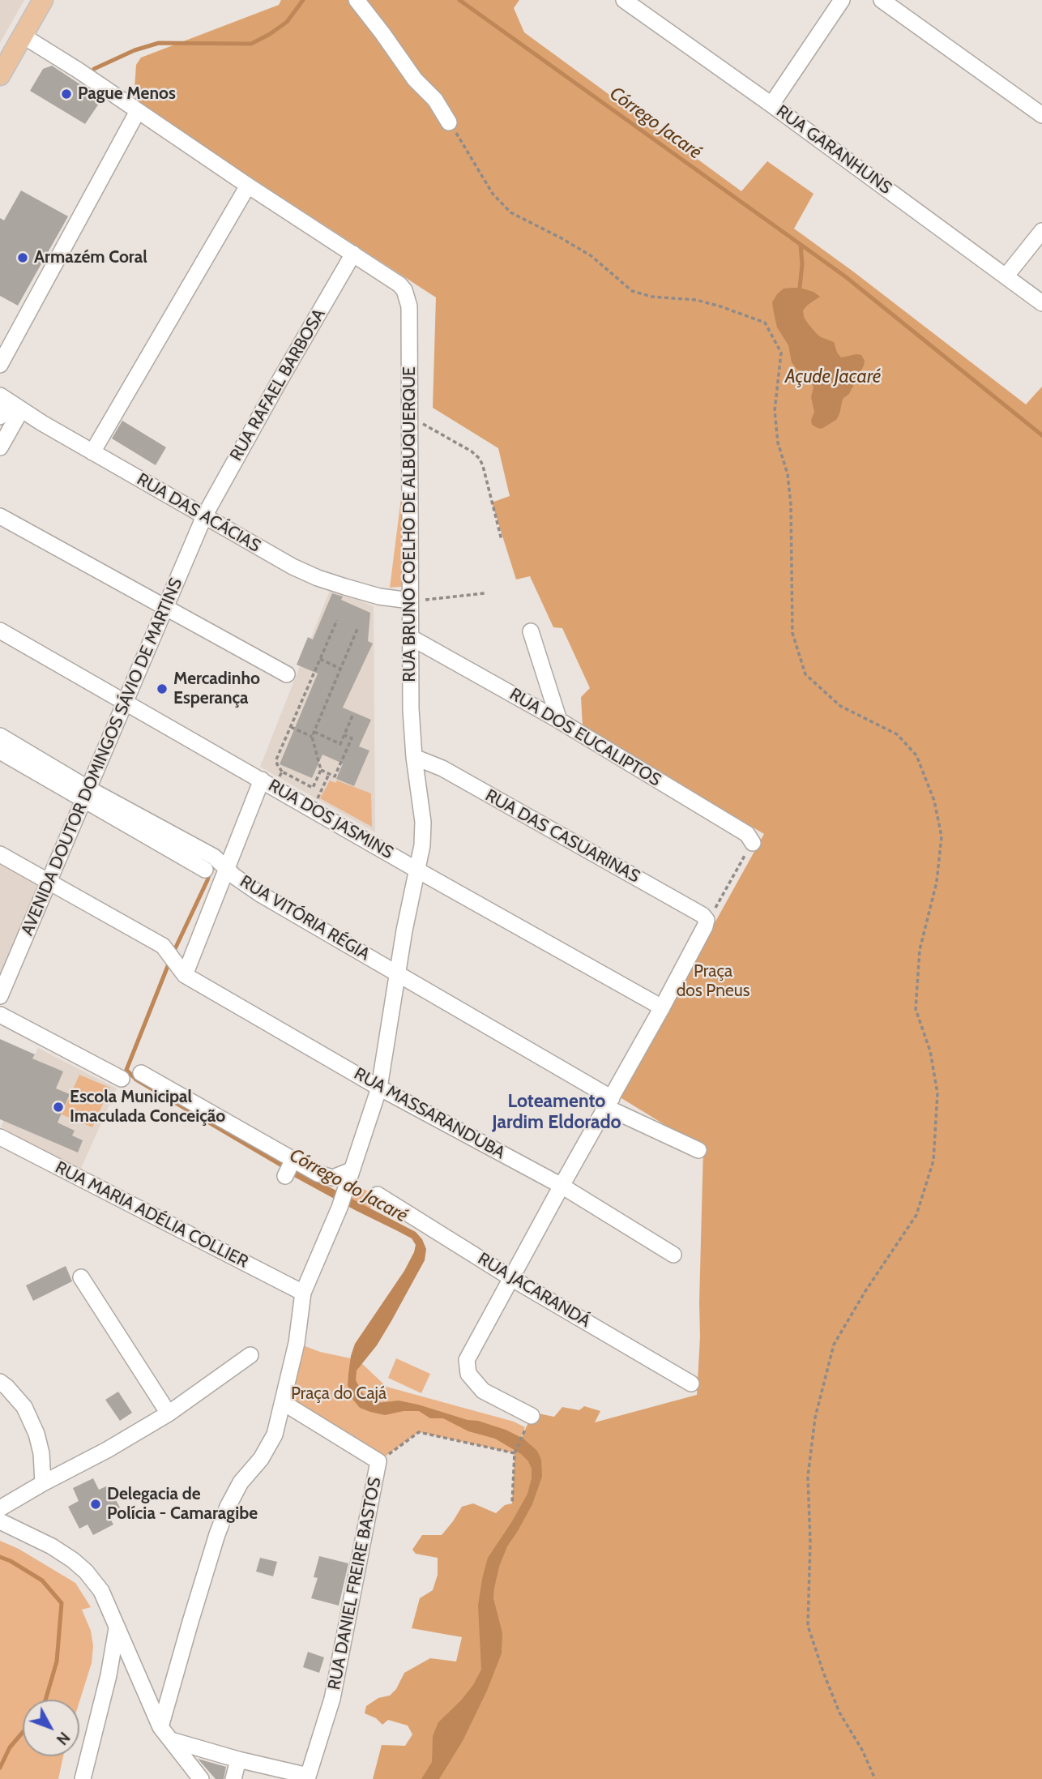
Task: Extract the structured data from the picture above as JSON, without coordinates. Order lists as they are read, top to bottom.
{
  "streets": {
    "street": [
      "RUA GARANHUNS",
      "RUA RAFAEL BARBOSA",
      "RUA DAS ACÁCIAS",
      "RUA BRUNO COELHO DE ALBUQUERQUE",
      "RUA DOS EUCALIPTOS",
      "AVENIDA DOUTOR DOMINGOS SÁVIO DE MARTINS",
      "RUA DOS JASMINS",
      "RUA DAS CASUARINAS",
      "RUA VITÓRIA RÉGIA",
      "RUA MASSARANDUBA",
      "RUA MARIA ADÉLIA COLLIER",
      "RUA JACARANDÁ",
      "RUA DANIEL FREIRE BASTOS"
    ]
  },
  "crossings": [
    ["RUA RAFAEL BARBOSA", "RUA DAS ACÁCIAS"],
    ["RUA RAFAEL BARBOSA", "RUA BRUNO COELHO DE ALBUQUERQUE"],
    ["RUA RAFAEL BARBOSA", "AVENIDA DOUTOR DOMINGOS SÁVIO DE MARTINS"],
    ["RUA DAS ACÁCIAS", "RUA BRUNO COELHO DE ALBUQUERQUE"],
    ["RUA DAS ACÁCIAS", "AVENIDA DOUTOR DOMINGOS SÁVIO DE MARTINS"],
    ["RUA BRUNO COELHO DE ALBUQUERQUE", "RUA DOS EUCALIPTOS"],
    ["RUA BRUNO COELHO DE ALBUQUERQUE", "RUA DOS JASMINS"],
    ["RUA BRUNO COELHO DE ALBUQUERQUE", "RUA DAS CASUARINAS"],
    ["RUA BRUNO COELHO DE ALBUQUERQUE", "RUA VITÓRIA RÉGIA"],
    ["RUA BRUNO COELHO DE ALBUQUERQUE", "RUA MASSARANDUBA"],
    ["RUA BRUNO COELHO DE ALBUQUERQUE", "RUA MARIA ADÉLIA COLLIER"],
    ["RUA BRUNO COELHO DE ALBUQUERQUE", "RUA DANIEL FREIRE BASTOS"],
    ["AVENIDA DOUTOR DOMINGOS SÁVIO DE MARTINS", "RUA DOS JASMINS"],
    ["AVENIDA DOUTOR DOMINGOS SÁVIO DE MARTINS", "RUA VITÓRIA RÉGIA"]
  ],
  "districts": ["Loteamento Jardim Eldorado"],
  "water": ["Córrego Jacaré", "Açude Jacaré", "Córrego do Jacaré"],
  "parks": ["Praça dos Pneus", "Praça do Cajá"],
  "places": [
    "Pague Menos",
    "Armazém Coral",
    "Mercadinho Esperança",
    "Escola Municipal Imaculada Conceição",
    "Delegacia de Polícia - Camaragibe"
  ],
  "north": "bottom right"
}
